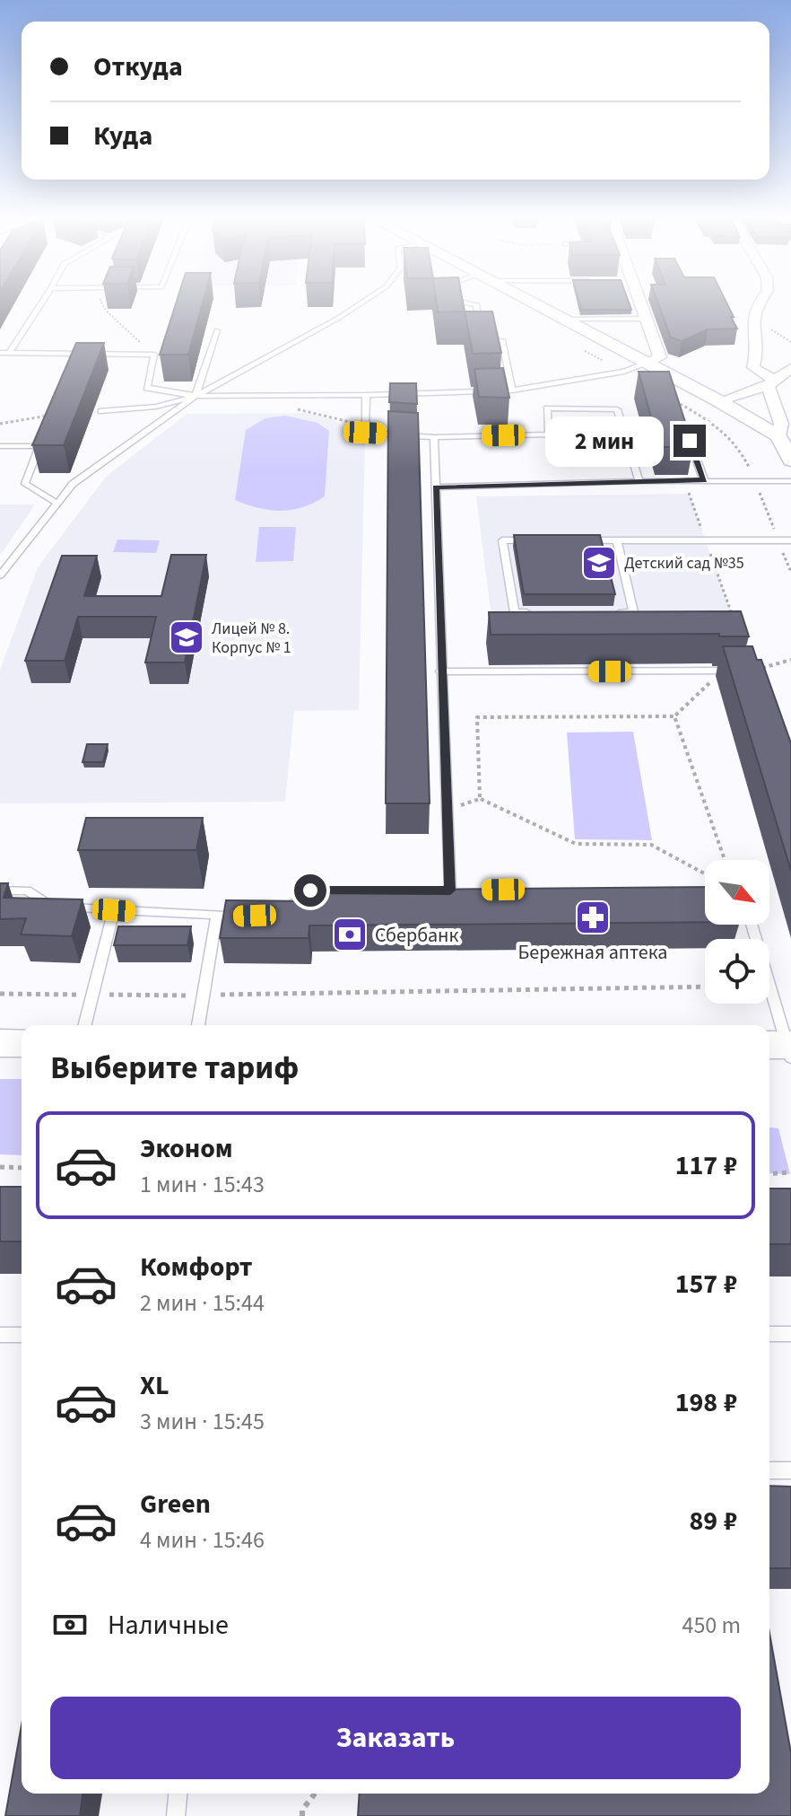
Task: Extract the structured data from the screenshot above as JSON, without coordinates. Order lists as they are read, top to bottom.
{
  "places": {
    "school or university": ["Детский сад №35", "Лицей № 8. Корпус № 1"],
    "pharmacy": ["Бережная аптека"],
    "bank": ["Сбербанк"]
  },
  "north": "bottom right",
  "page": {
    "banner": ["Откуда", "Куда"],
    "bubble": "2 мин",
    "heading": "Выберите тариф",
    "list": [
      {
        "name": "Эконом",
        "note": "1 мин · 15:43",
        "value": "117 ₽"
      },
      {
        "name": "Комфорт",
        "note": "2 мин · 15:44",
        "value": "157 ₽"
      },
      {
        "name": "XL",
        "note": "3 мин · 15:45",
        "value": "198 ₽"
      },
      {
        "name": "Green",
        "note": "4 мин · 15:46",
        "value": "89 ₽"
      }
    ],
    "pay": ["Наличные", "450 m"],
    "buttons": "Заказать"
  }
}
